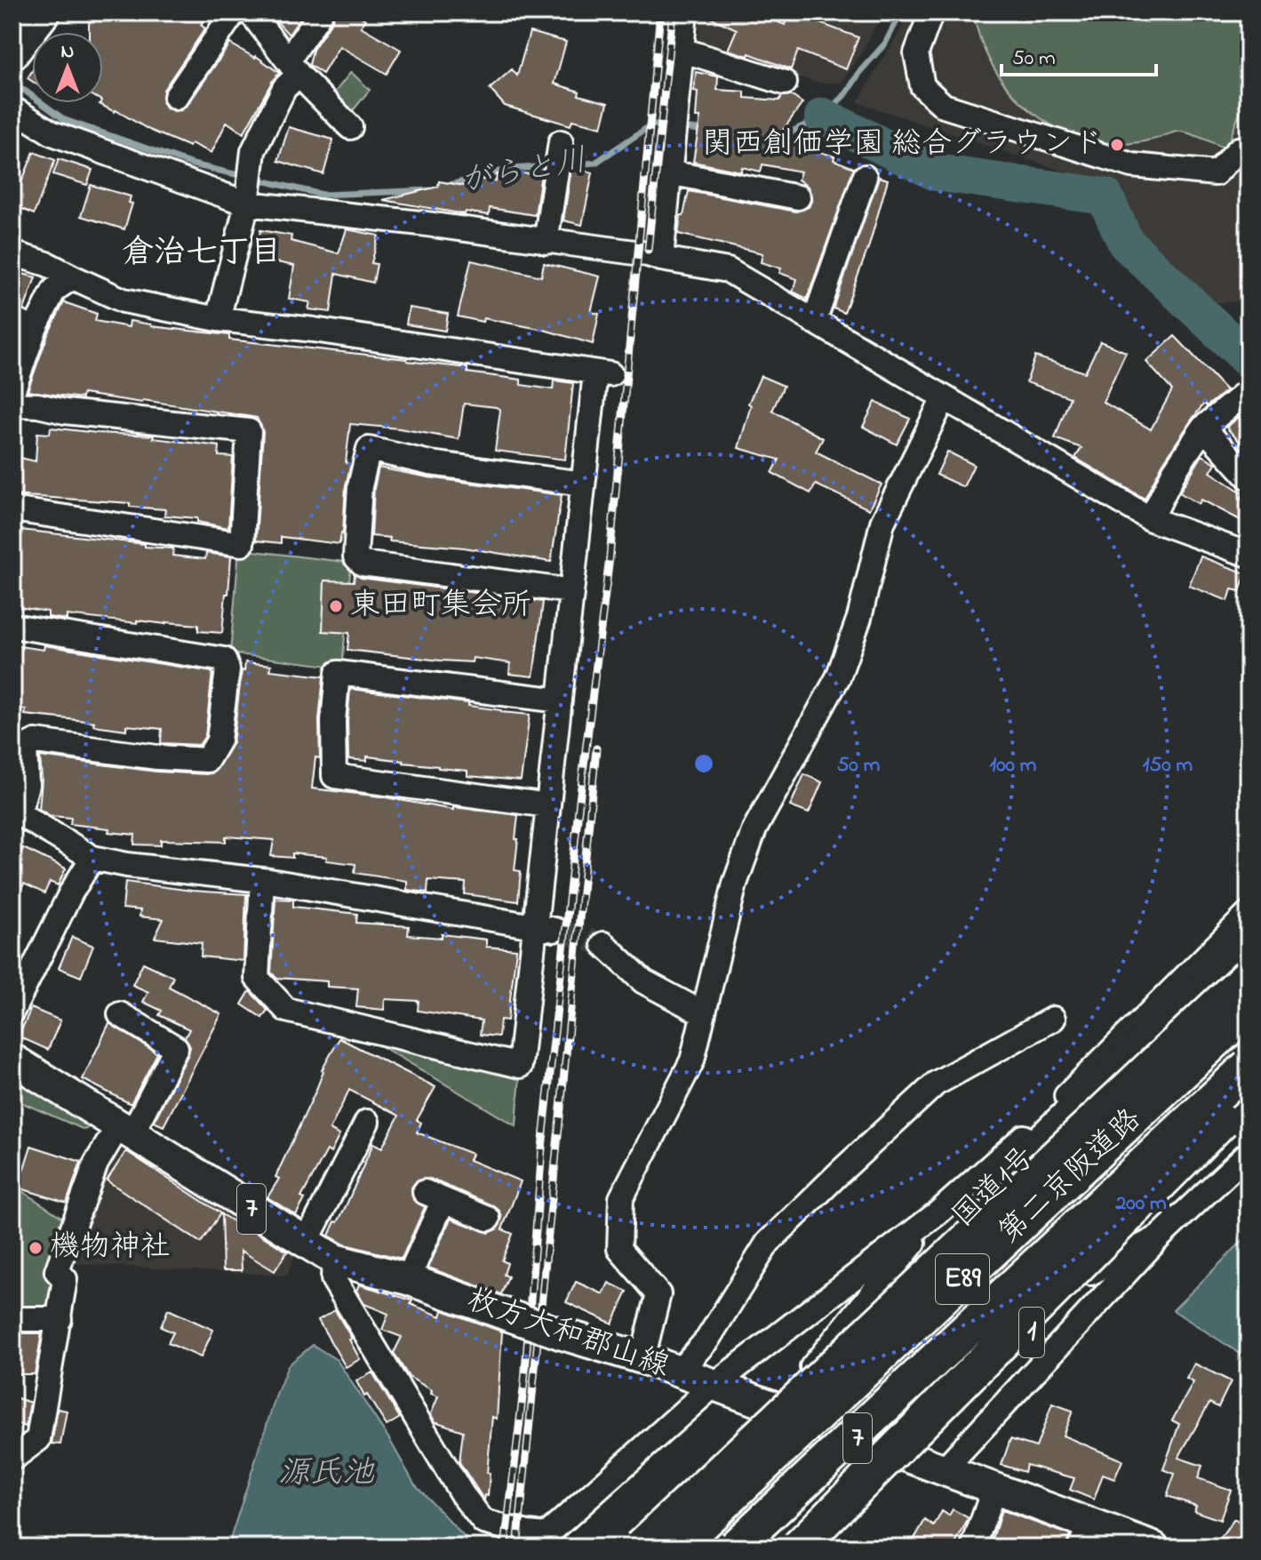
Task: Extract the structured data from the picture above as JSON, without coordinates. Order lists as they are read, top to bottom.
{
  "streets": {
    "highway": [
      "第二京阪道路",
      "国道1号",
      "E89",
      "1"
    ],
    "main road": ["7", "枚方大和郡山線"]
  },
  "districts": ["倉治七丁目"],
  "water": ["がらと川", "源氏池"],
  "places": ["関西創価学園 総合グラウンド", "東田町集会所", "機物神社"],
  "scale_bar": "50 m",
  "north": "top",
  "rings": [
    "50 m",
    "100 m",
    "150 m",
    "200 m"
  ]
}
